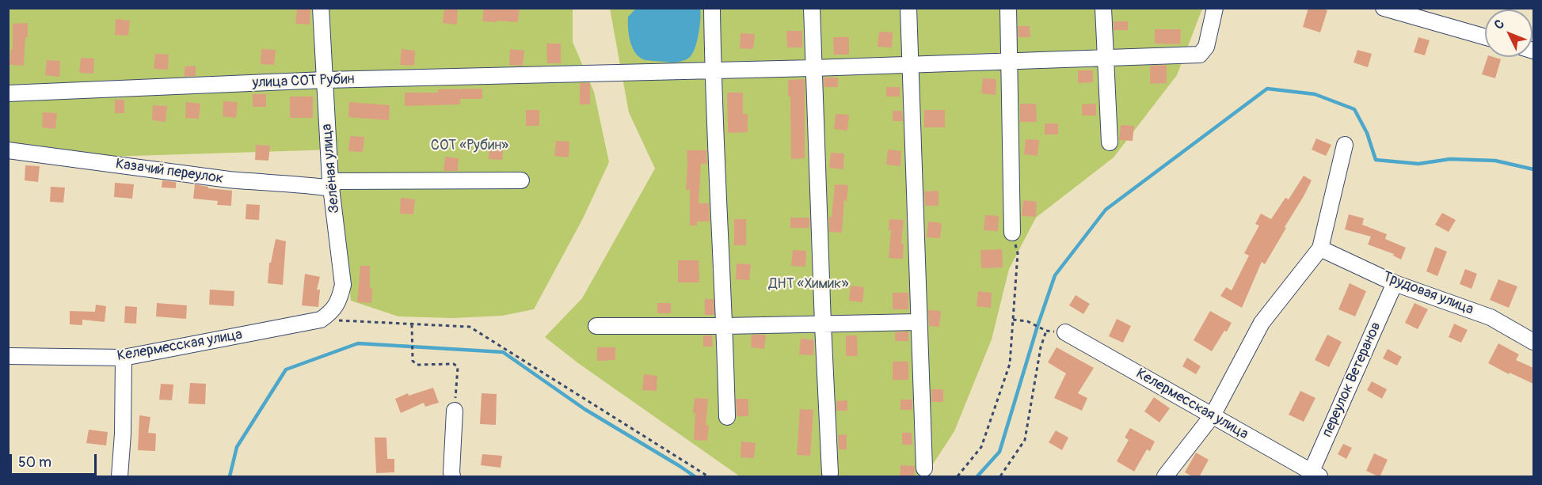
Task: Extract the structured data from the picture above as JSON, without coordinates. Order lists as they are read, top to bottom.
{
  "streets": {
    "street": [
      "улица СОТ Рубин",
      "Зелёная улица",
      "Казачий переулок",
      "Трудовая улица",
      "Келермесская улица",
      "переулок Ветеранов"
    ]
  },
  "crossings": [
    ["улица СОТ Рубин", "Зелёная улица"],
    ["Зелёная улица", "Казачий переулок"],
    ["Зелёная улица", "Келермесская улица"],
    ["Трудовая улица", "переулок Ветеранов"],
    ["Келермесская улица", "переулок Ветеранов"]
  ],
  "parks": ["СОТ «Рубин»", "ДНТ «Химик»"],
  "scale_bar": "50 m",
  "north": "top left"
}
